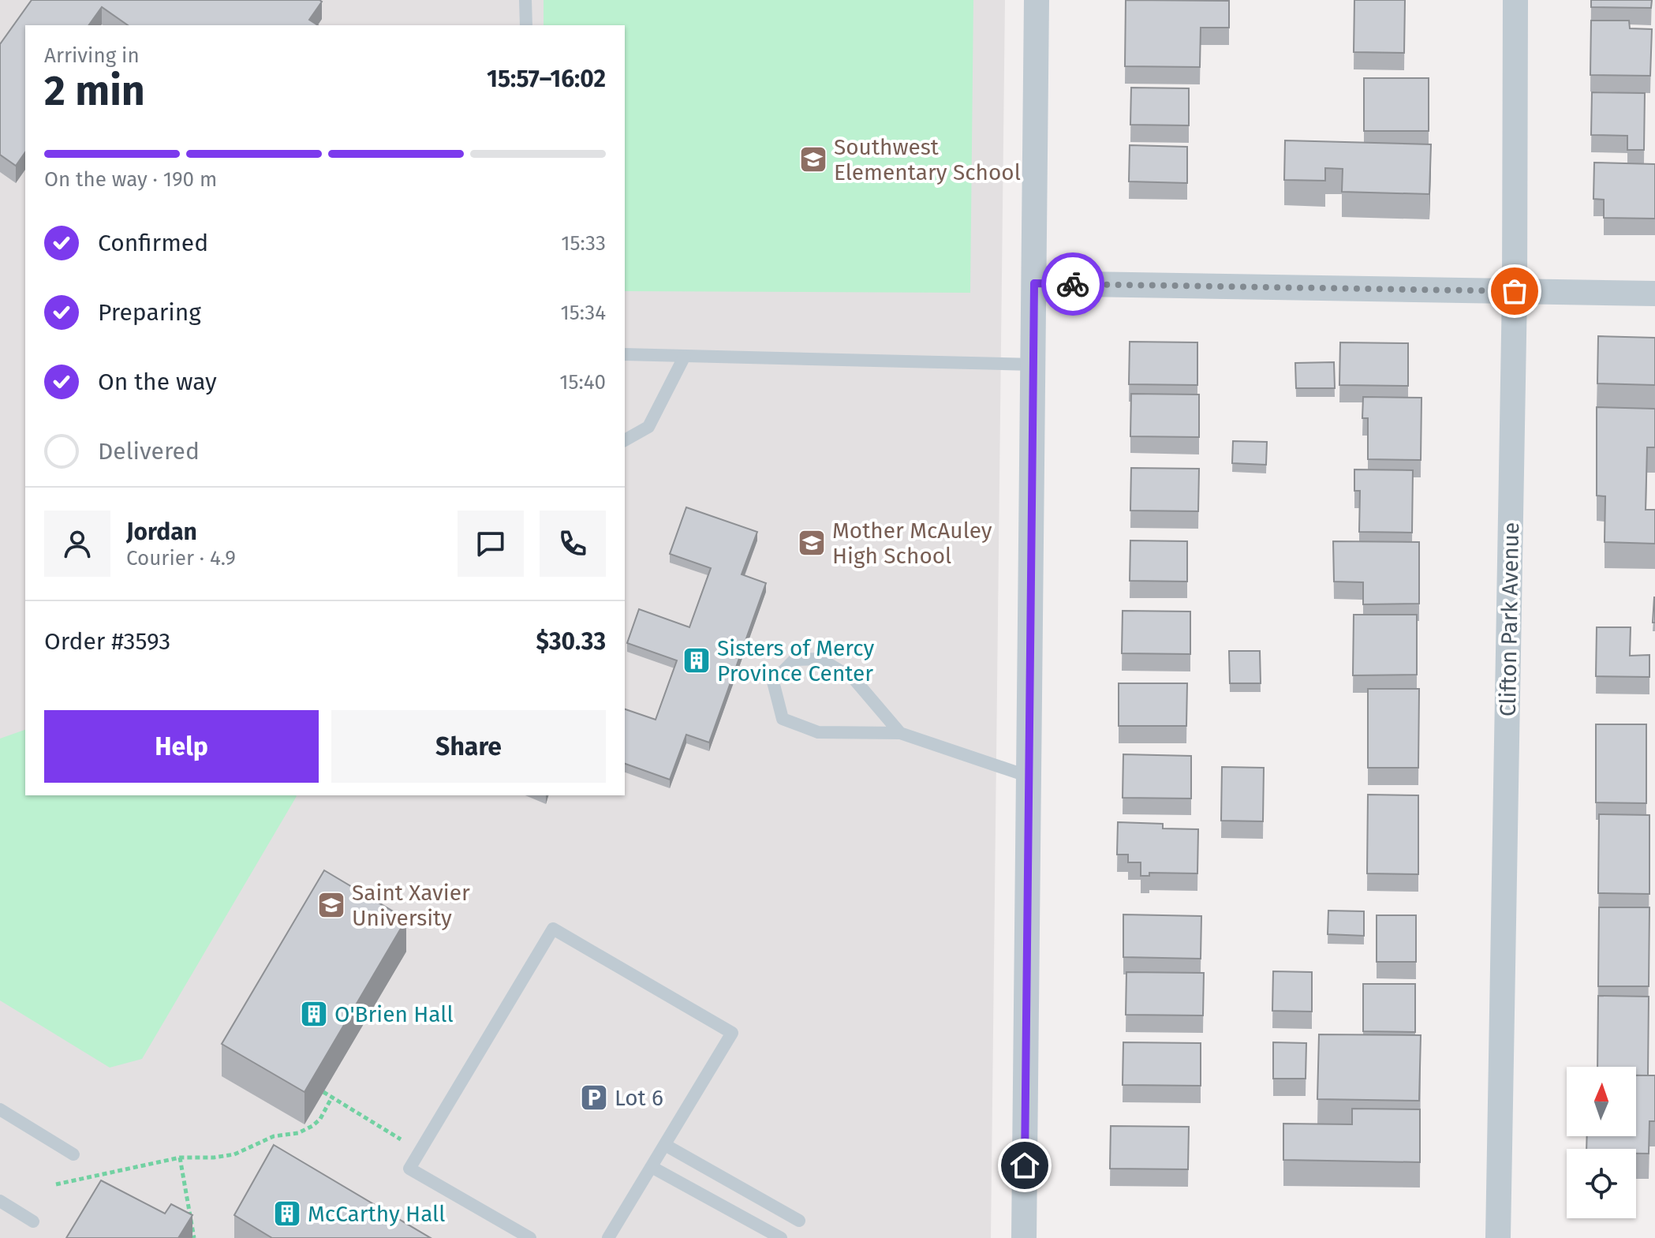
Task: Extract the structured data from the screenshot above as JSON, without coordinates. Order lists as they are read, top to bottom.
{
  "streets": {
    "street": ["Clifton Park Avenue"]
  },
  "places": {
    "school or university": ["Southwest Elementary School", "Mother McAuley High School", "Saint Xavier University"],
    "building": ["Sisters of Mercy Province Center", "O'Brien Hall", "McCarthy Hall"],
    "parking": ["Lot 6"]
  },
  "north": "top",
  "page": {
    "heading": ["2 min", "Arriving in", "15:57–16:02"],
    "panel": [
      "Jordan",
      "Courier · 4.9",
      "Order #3593",
      "$30.33"
    ],
    "bar": "On the way · 190 m",
    "list": [
      ["Confirmed", "15:33"],
      ["Preparing", "15:34"],
      ["On the way", "15:40"],
      "Delivered"
    ],
    "buttons": ["Help", "Share"]
  }
}
